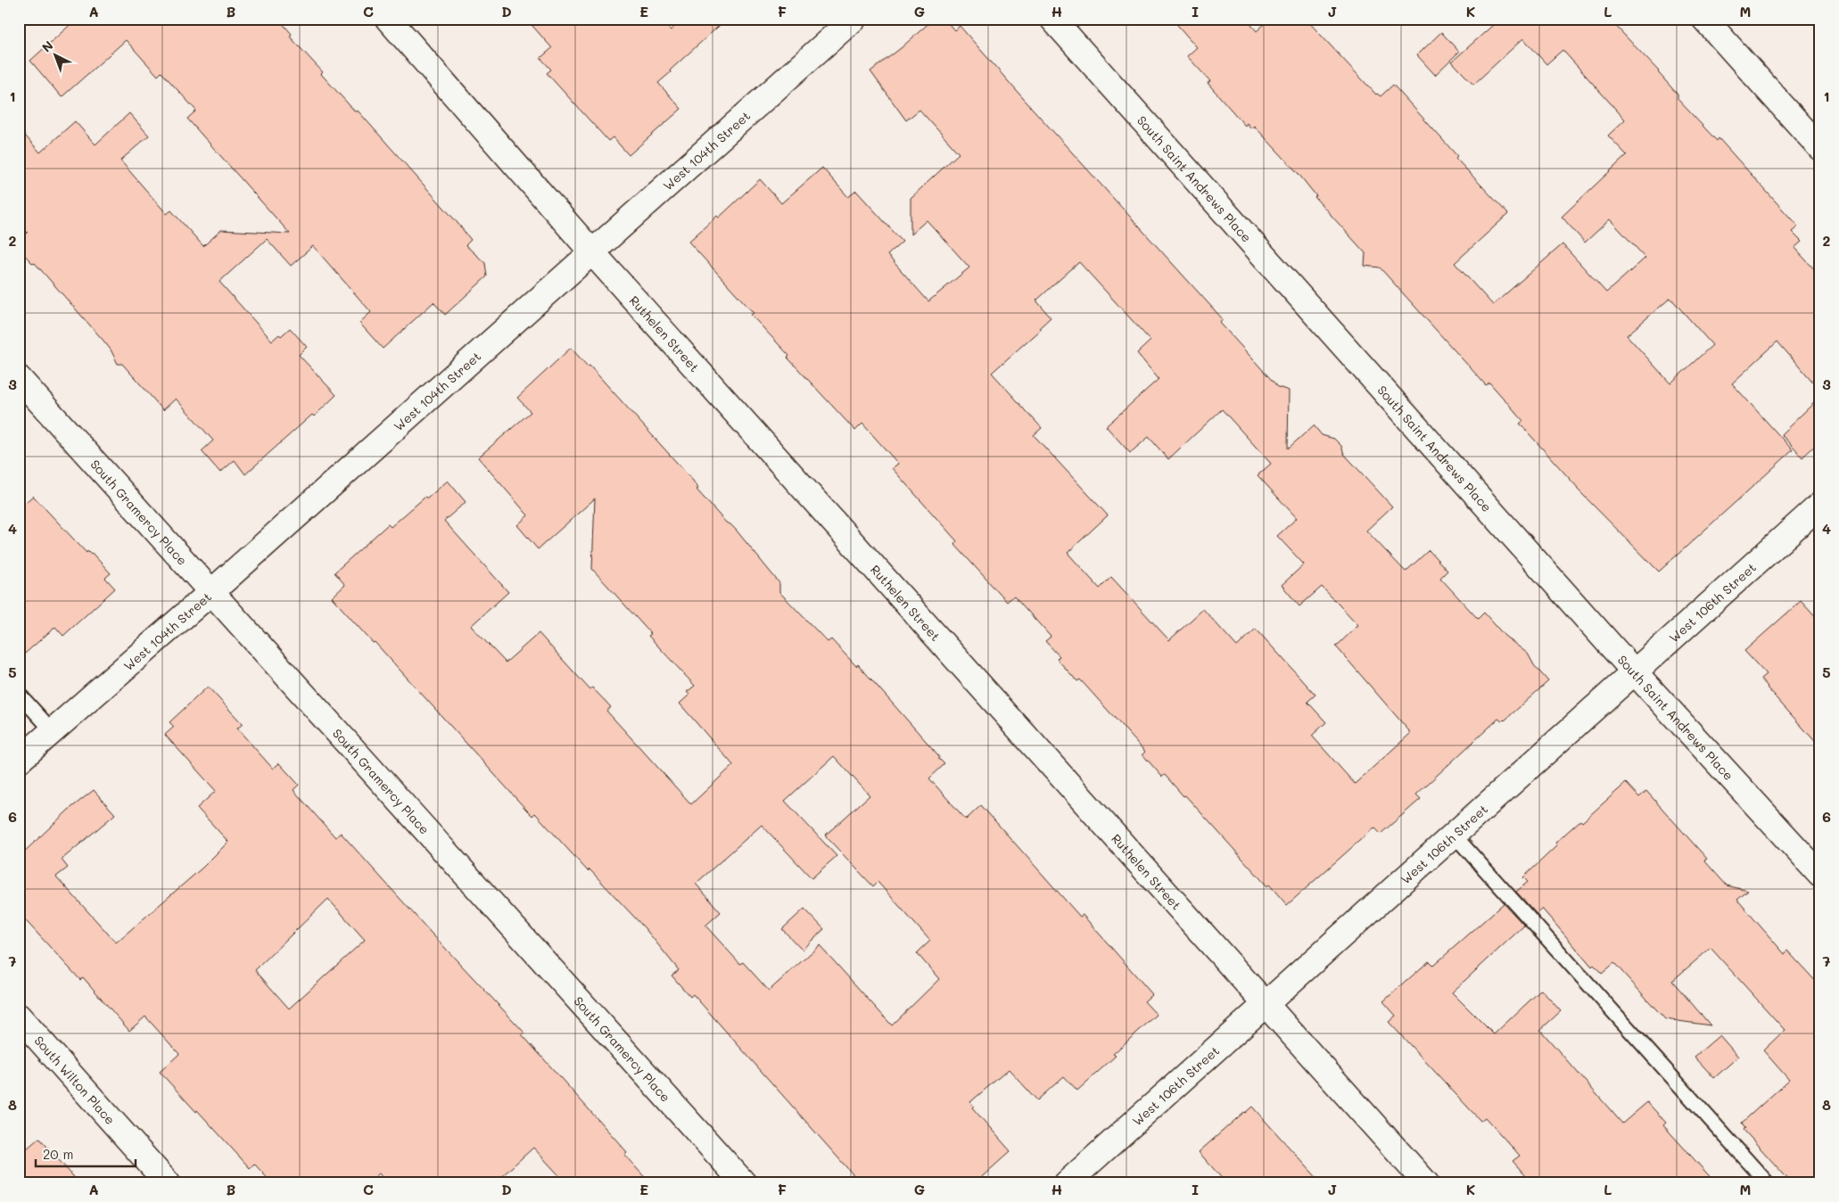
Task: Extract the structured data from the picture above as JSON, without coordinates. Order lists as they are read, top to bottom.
{
  "streets": {
    "street": [
      "West 104th Street",
      "South Saint Andrews Place",
      "Ruthelen Street",
      "South Gramercy Place",
      "West 106th Street",
      "South Wilton Place"
    ]
  },
  "crossings": [
    ["West 104th Street", "Ruthelen Street"],
    ["West 104th Street", "South Gramercy Place"],
    ["South Saint Andrews Place", "West 106th Street"],
    ["Ruthelen Street", "West 106th Street"]
  ],
  "scale_bar": "20 m",
  "north": "top left",
  "grid": {
    "columns": [
      "A",
      "B",
      "C",
      "D",
      "E",
      "F",
      "G",
      "H",
      "I",
      "J",
      "K",
      "L",
      "M"
    ],
    "rows": [
      "1",
      "2",
      "3",
      "4",
      "5",
      "6",
      "7",
      "8"
    ]
  }
}
